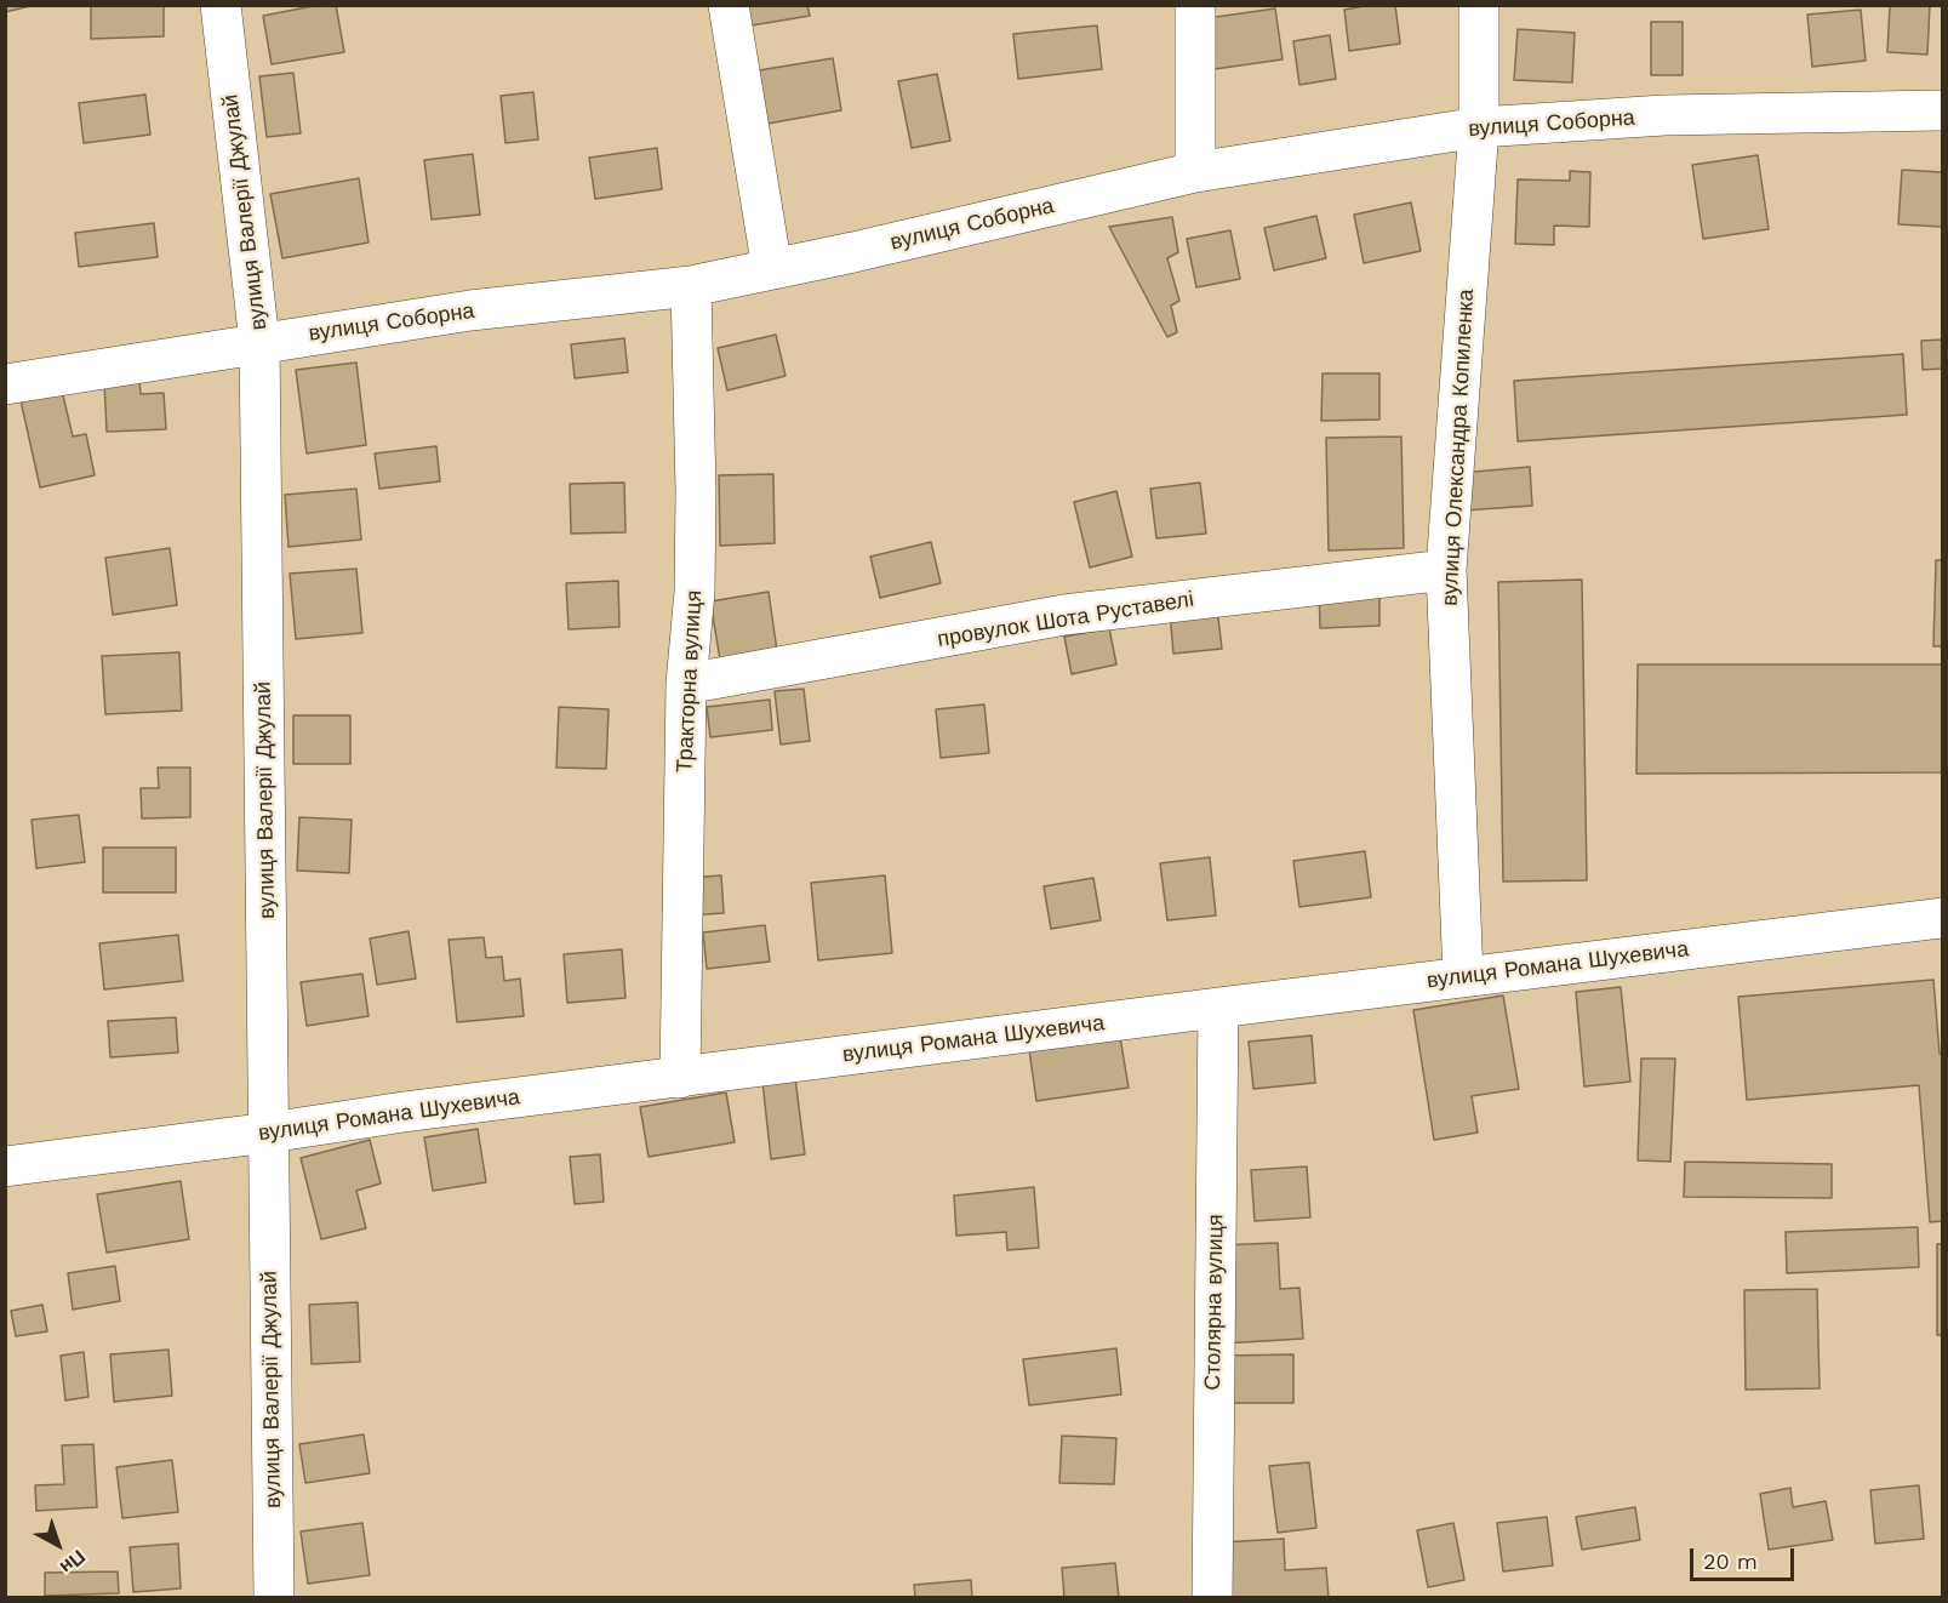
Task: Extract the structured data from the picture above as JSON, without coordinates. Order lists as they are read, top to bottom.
{
  "streets": {
    "street": [
      "вулиця Соборна",
      "вулиця Валерії Джулай",
      "вулиця Олександра Копиленка",
      "провулок Шота Руставелі",
      "Тракторна вулиця",
      "вулиця Романа Шухевича",
      "Столярна вулиця"
    ]
  },
  "crossings": [
    ["вулиця Соборна", "вулиця Валерії Джулай"],
    ["вулиця Соборна", "вулиця Олександра Копиленка"],
    ["вулиця Соборна", "Тракторна вулиця"],
    ["вулиця Валерії Джулай", "вулиця Романа Шухевича"],
    ["вулиця Олександра Копиленка", "провулок Шота Руставелі"],
    ["вулиця Олександра Копиленка", "вулиця Романа Шухевича"],
    ["провулок Шота Руставелі", "Тракторна вулиця"],
    ["Тракторна вулиця", "вулиця Романа Шухевича"],
    ["вулиця Романа Шухевича", "Столярна вулиця"]
  ],
  "scale_bar": "20 m",
  "north": "bottom right"
}
